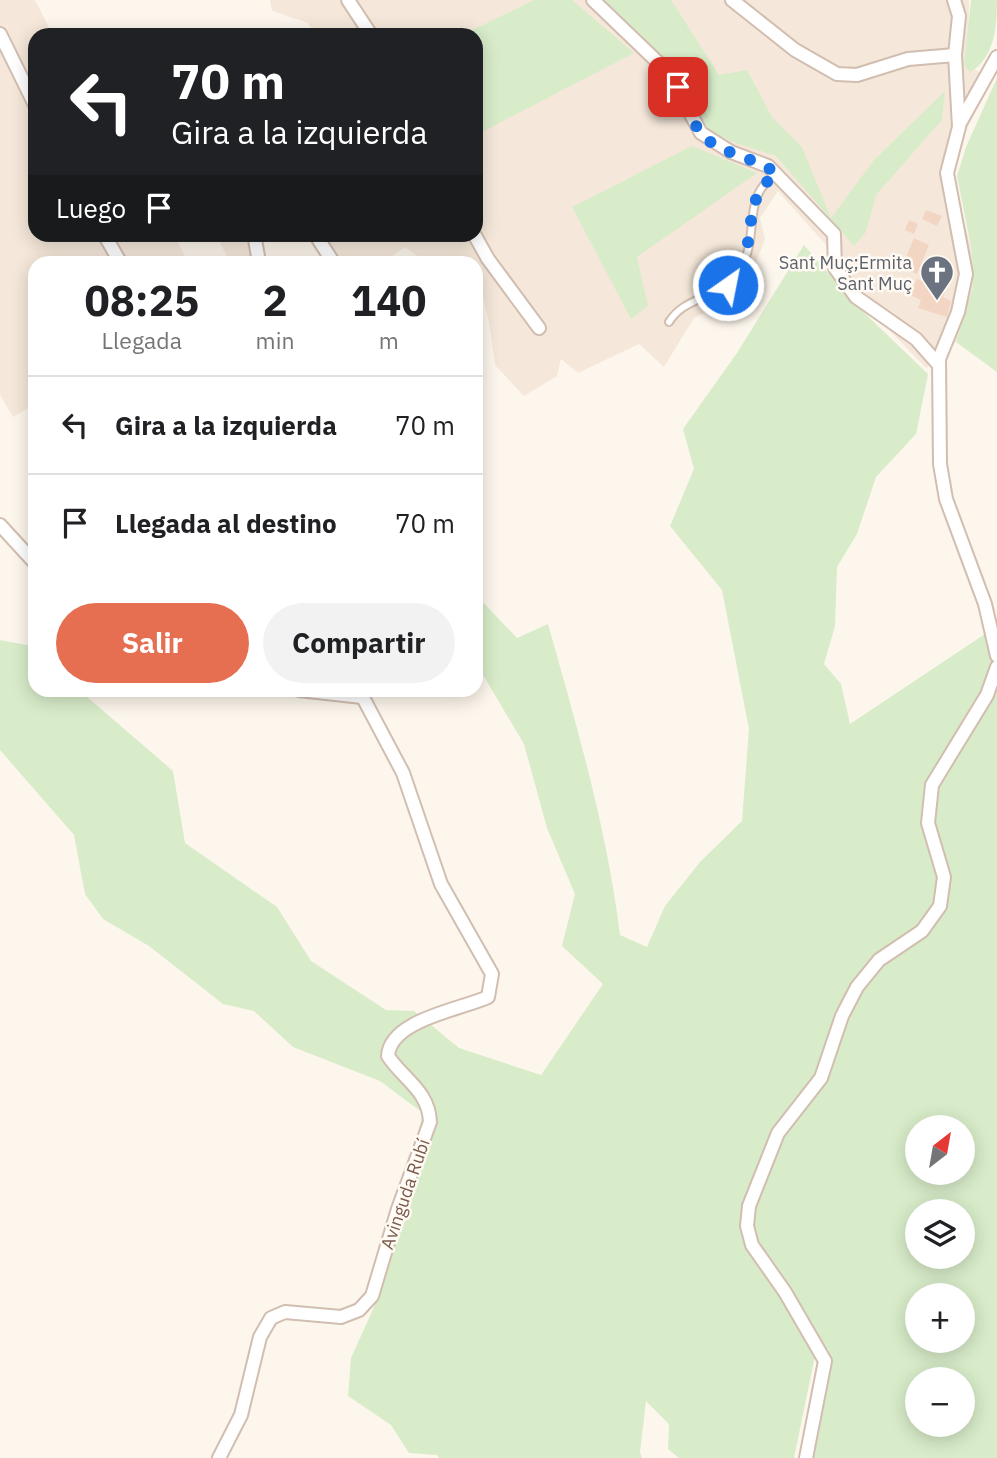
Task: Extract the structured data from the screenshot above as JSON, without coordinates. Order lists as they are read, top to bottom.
{
  "streets": {
    "street": ["Avinguda Rubí"]
  },
  "places": {
    "church": ["Sant Muç;Ermita Sant Muç"]
  },
  "north": "top right",
  "page": {
    "turn": ["70 m", "Gira a la izquierda"],
    "then": "Luego",
    "eta": [
      "08:25",
      "Llegada",
      "2",
      "min",
      "140",
      "m"
    ],
    "list": [
      {
        "name": "Gira a la izquierda",
        "value": "70 m"
      },
      {
        "name": "Llegada al destino",
        "value": "70 m"
      }
    ],
    "buttons": ["Salir", "Compartir"],
    "map_buttons": ["+", "−"]
  }
}
